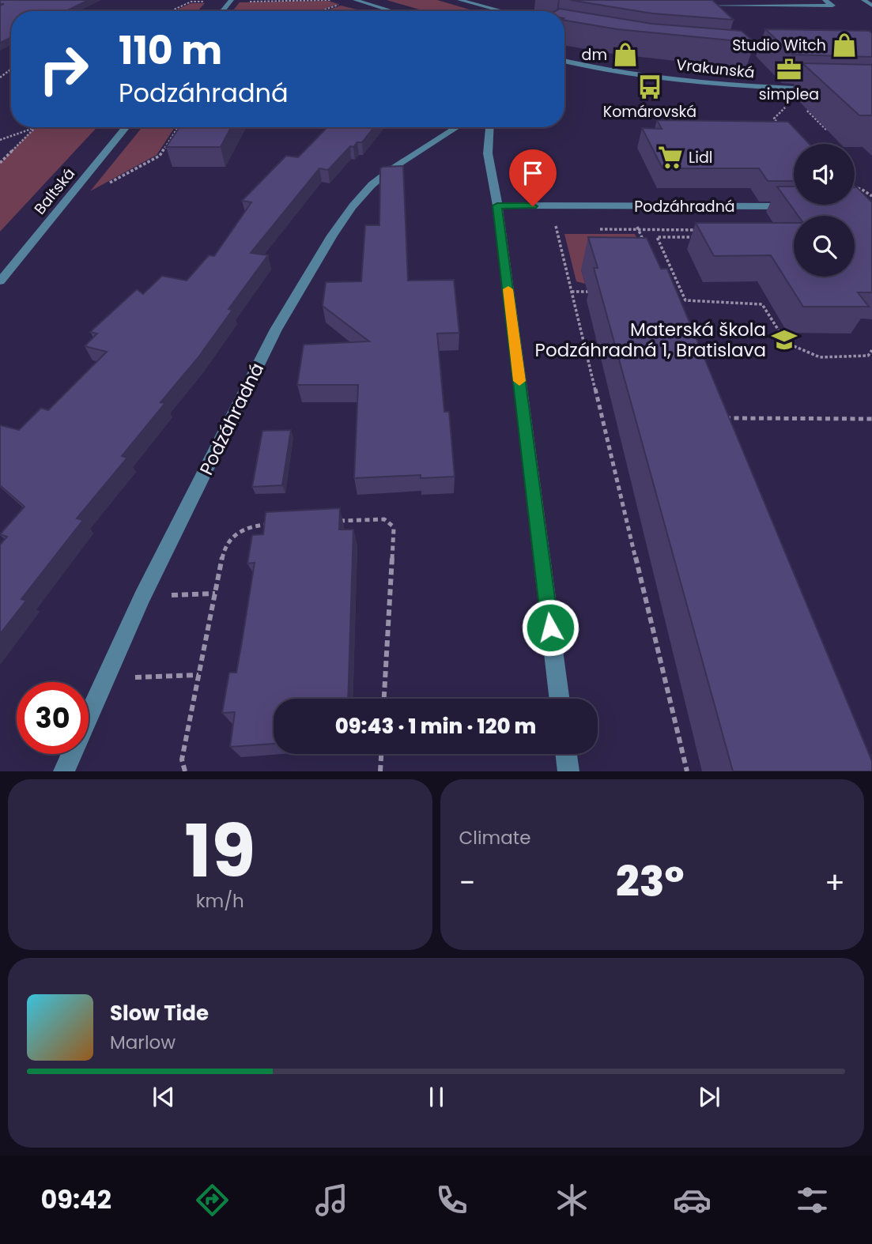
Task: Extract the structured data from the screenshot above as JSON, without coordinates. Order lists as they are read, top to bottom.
{
  "streets": {
    "street": ["Vrakunská", "Baltská", "Podzáhradná"]
  },
  "places": {
    "shop": ["Studio Witch", "dm"],
    "office": ["simplea"],
    "bus stop": ["Komárovská"],
    "supermarket": ["Lidl"],
    "school or university": ["Materská škola Podzáhradná 1, Bratislava"]
  },
  "page": {
    "turn": ["110 m", "Podzáhradná"],
    "limit": "30",
    "trip": "09:43 · 1 min · 120 m",
    "tile": [
      ["19", "km/h"],
      "Climate"
    ],
    "heat": ["−", "23°", "+"],
    "song": ["Slow Tide", "Marlow"],
    "tabs": "09:42"
  }
}
